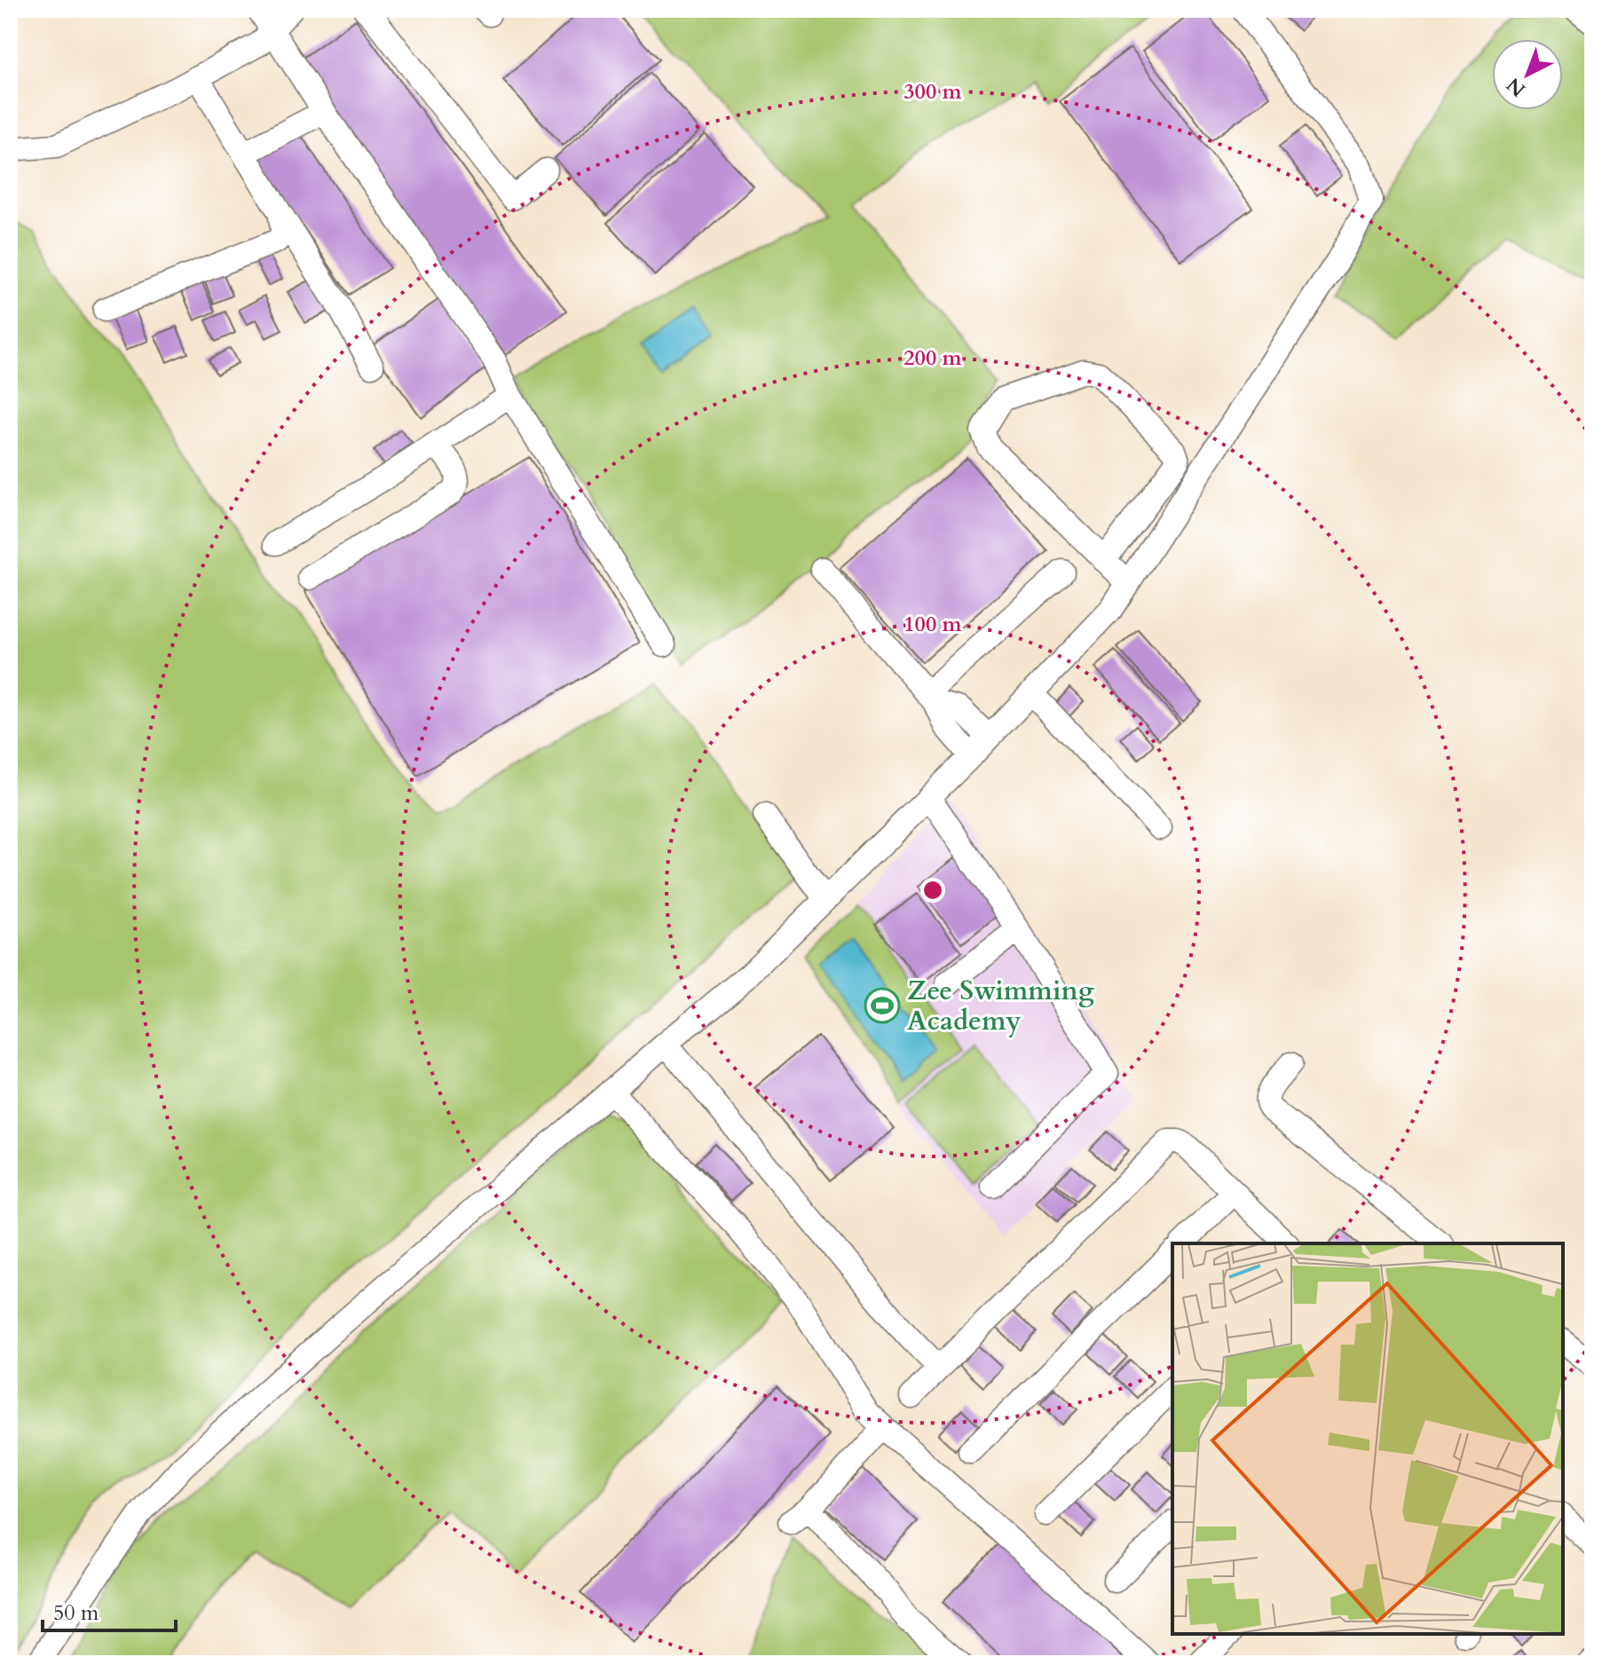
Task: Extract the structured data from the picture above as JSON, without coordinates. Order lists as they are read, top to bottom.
{
  "places": {
    "sports": ["Zee Swimming Academy"]
  },
  "scale_bar": "50 m",
  "north": "bottom left",
  "rings": ["300 m", "200 m", "100 m"]
}
